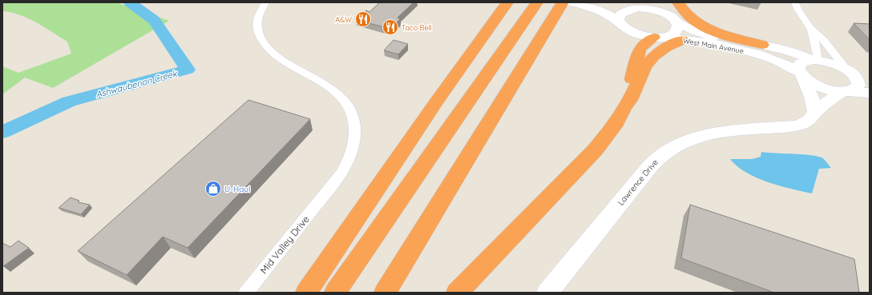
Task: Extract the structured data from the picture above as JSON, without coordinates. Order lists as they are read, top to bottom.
{
  "streets": {
    "main road": ["West Main Avenue", "Lawrence Drive"],
    "street": ["Mid Valley Drive"]
  },
  "crossings": [
    ["West Main Avenue", "Lawrence Drive"]
  ],
  "water": ["Ashwaubenon Creek"],
  "places": {
    "restaurant": ["A&W", "Taco Bell"],
    "shop": ["U-Haul"]
  }
}
